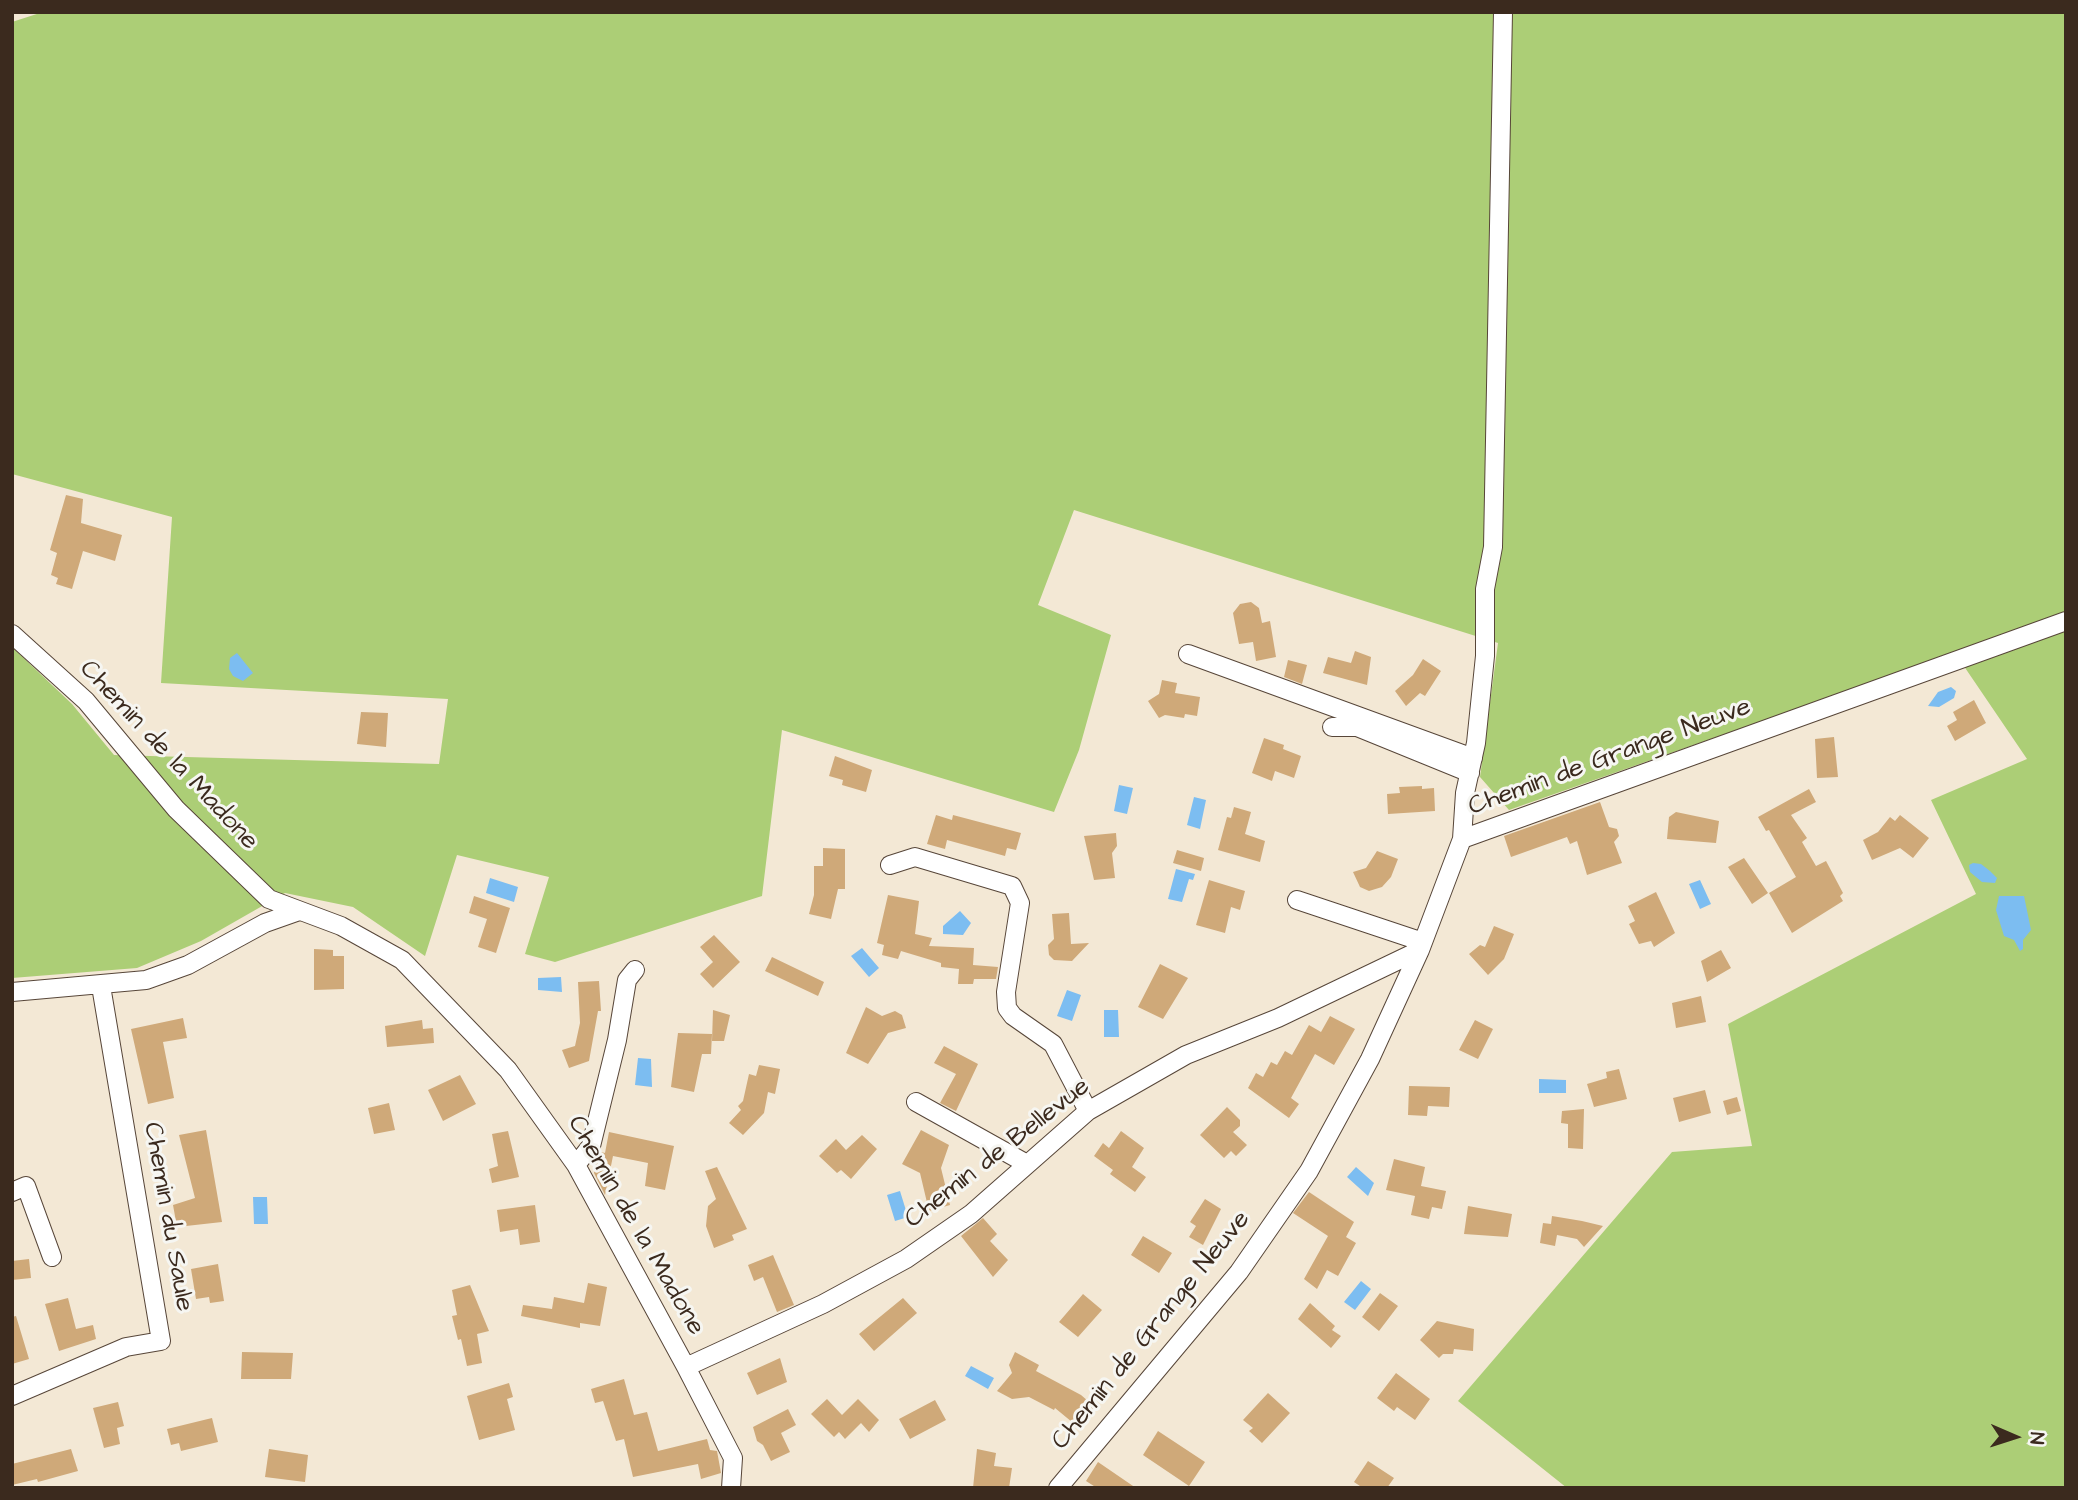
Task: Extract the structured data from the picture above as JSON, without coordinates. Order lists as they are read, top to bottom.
{
  "streets": {
    "street": [
      "Chemin de la Madone",
      "Chemin de Grange Neuve",
      "Chemin de Bellevue",
      "Chemin du Saule"
    ]
  },
  "crossings": [
    ["Chemin de la Madone", "Chemin de Bellevue"],
    ["Chemin de Grange Neuve", "Chemin de Bellevue"]
  ],
  "north": "right"
}
